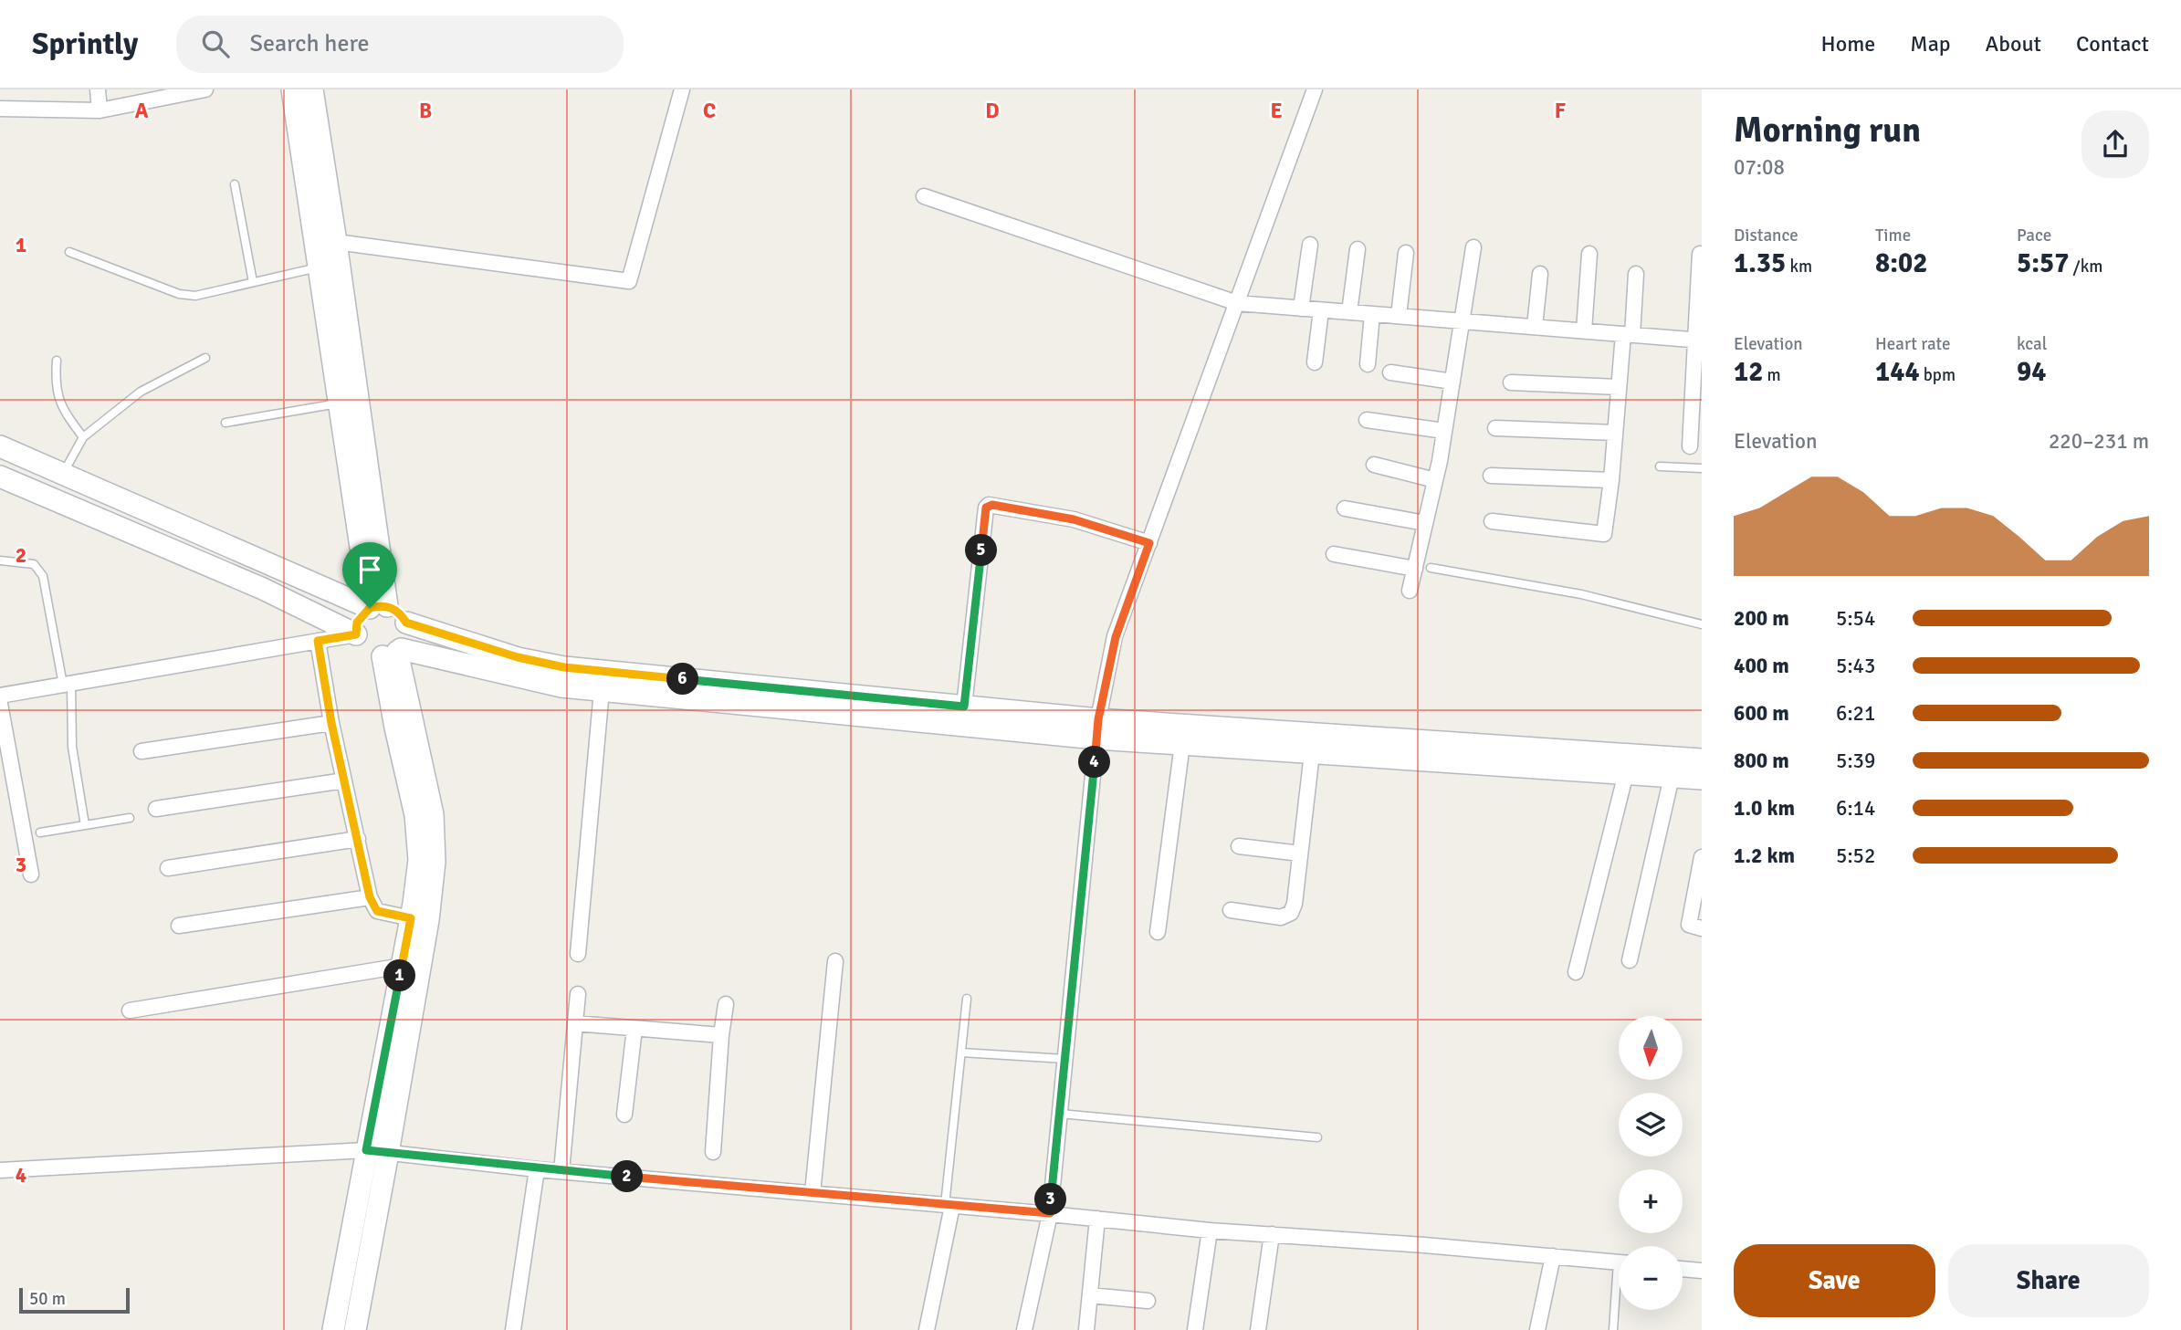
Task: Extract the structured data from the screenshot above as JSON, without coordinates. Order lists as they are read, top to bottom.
{
  "scale_bar": "50 m",
  "north": "bottom",
  "page": {
    "header": "Sprintly",
    "search": "Search here",
    "nav": [
      "Home",
      "Map",
      "About",
      "Contact"
    ],
    "heading": ["Morning run", "07:08"],
    "stats": [
      ["Distance", "1.35 km"],
      ["Time", "8:02"],
      ["Pace", "5:57 /km"],
      ["Elevation", "12 m"],
      ["Heart rate", "144 bpm"],
      ["kcal", "94"]
    ],
    "chart": ["Elevation", "220–231 m"],
    "pins": [
      "5",
      "6",
      "4",
      "1",
      "2",
      "3"
    ],
    "list": [
      {
        "name": "200 m",
        "note": "5:54"
      },
      {
        "name": "400 m",
        "note": "5:43"
      },
      {
        "name": "600 m",
        "note": "6:21"
      },
      {
        "name": "800 m",
        "note": "5:39"
      },
      {
        "name": "1.0 km",
        "note": "6:14"
      },
      {
        "name": "1.2 km",
        "note": "5:52"
      }
    ],
    "map_buttons": ["+", "−"],
    "buttons": ["Save", "Share"],
    "scale": "50 m"
  },
  "grid": {
    "columns": [
      "A",
      "B",
      "C",
      "D",
      "E",
      "F"
    ],
    "rows": [
      "1",
      "2",
      "3",
      "4"
    ]
  }
}
